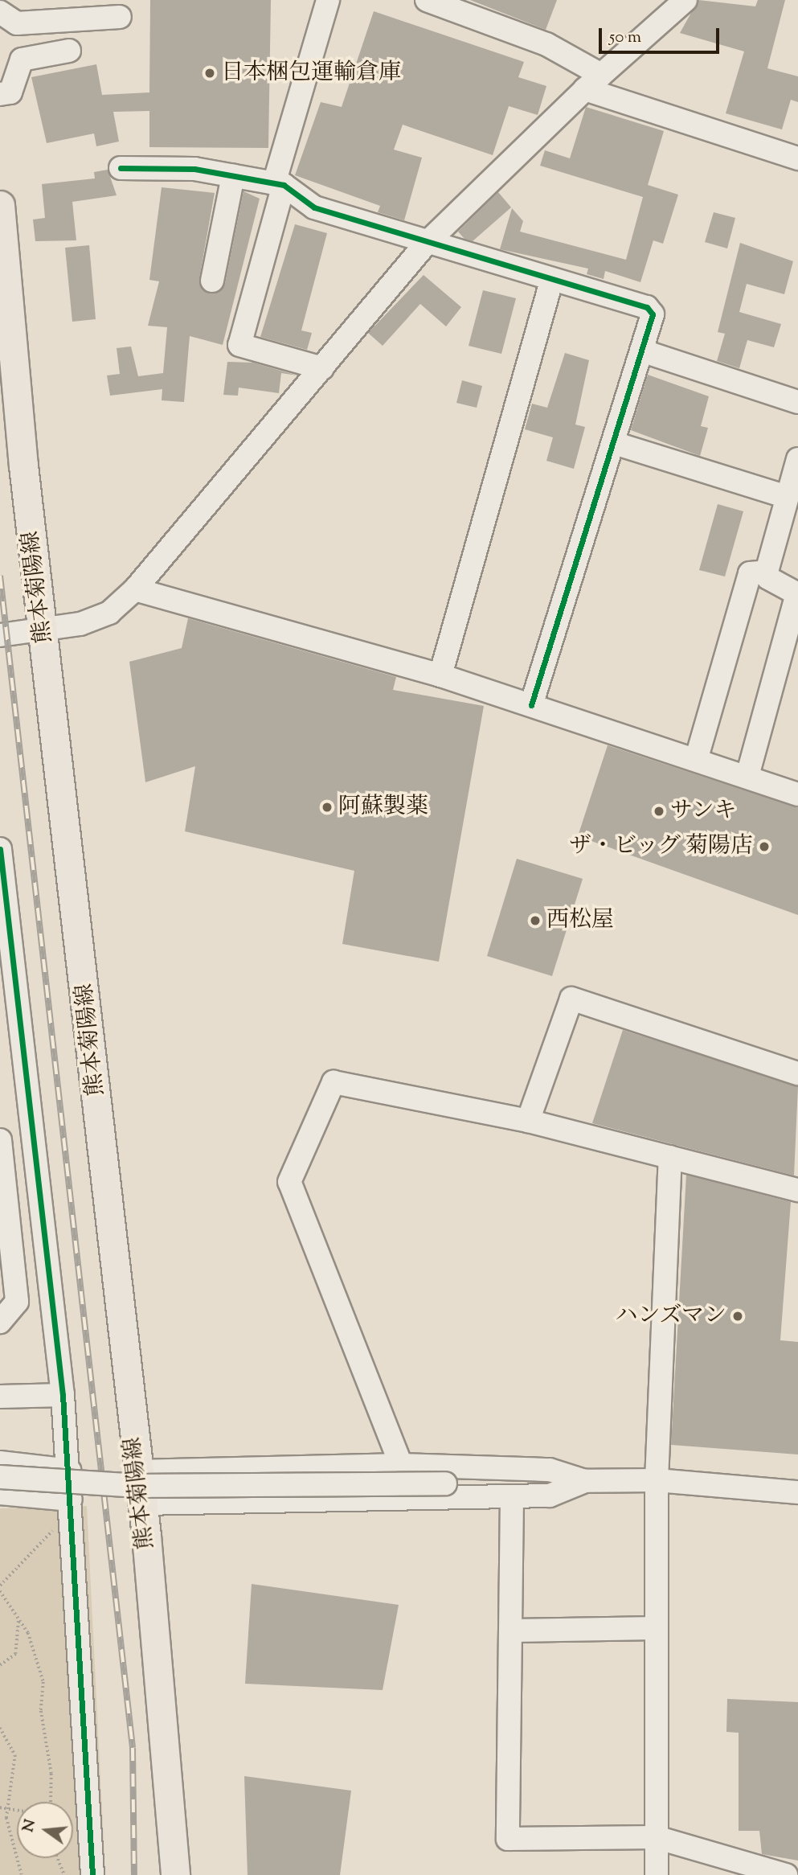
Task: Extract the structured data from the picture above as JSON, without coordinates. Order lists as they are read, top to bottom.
{
  "streets": {
    "main road": ["熊本菊陽線"]
  },
  "places": [
    "日本梱包運輸倉庫",
    "阿蘇製薬",
    "サンキ",
    "ザ・ビッグ 菊陽店",
    "西松屋",
    "ハンズマン"
  ],
  "scale_bar": "50 m",
  "north": "left"
}
